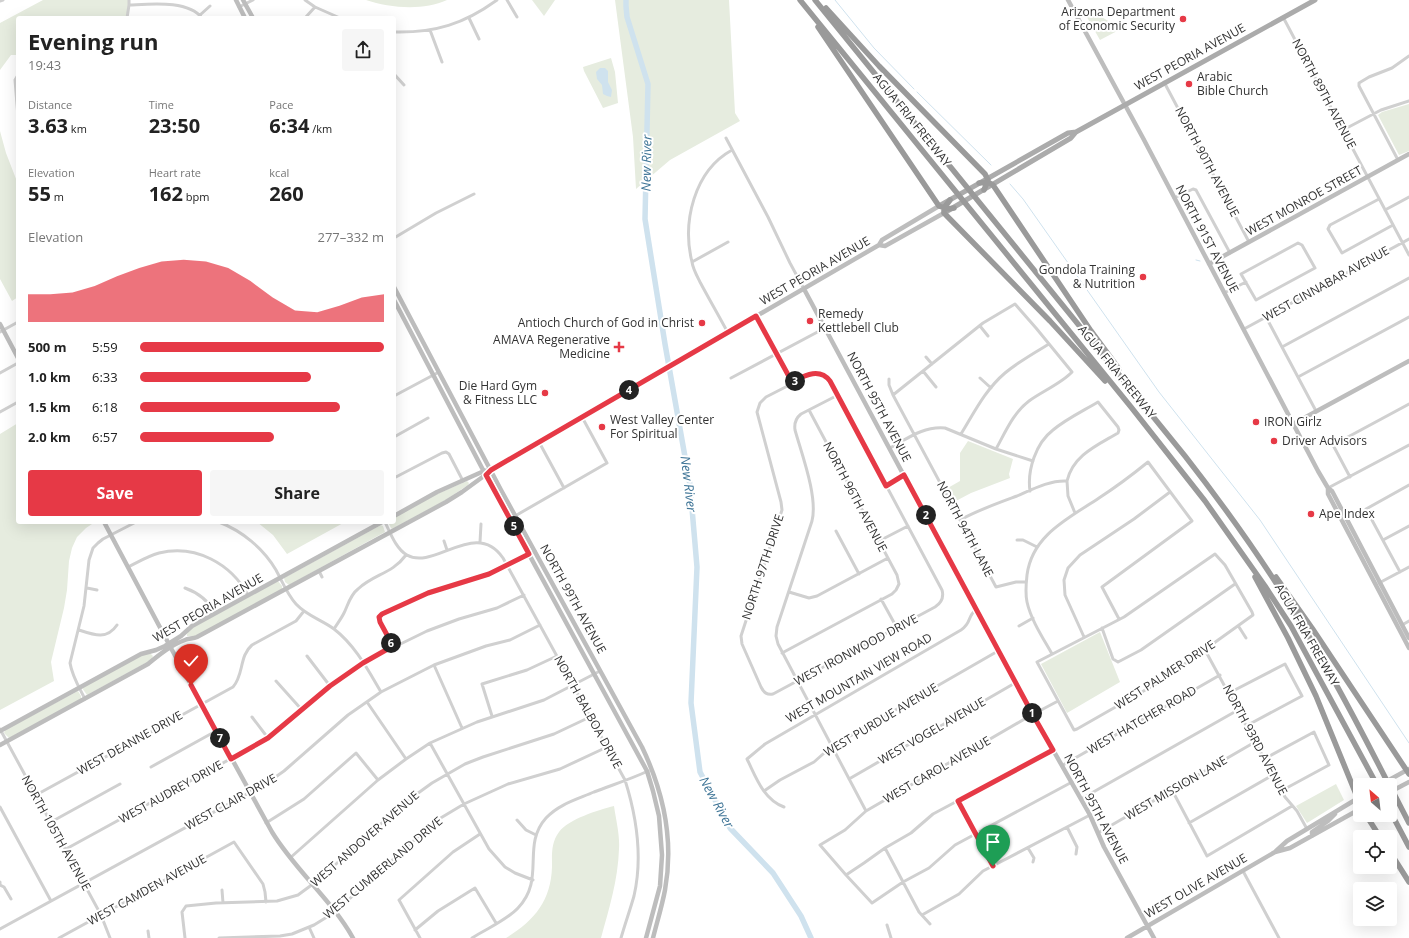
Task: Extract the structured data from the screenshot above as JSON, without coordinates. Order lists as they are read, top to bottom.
{
  "streets": {
    "highway": ["AGUA FRIA FREEWAY"],
    "main road": [
      "WEST PEORIA AVENUE",
      "WEST MONROE STREET",
      "NORTH 91ST AVENUE",
      "NORTH 95TH AVENUE",
      "NORTH 99TH AVENUE",
      "WEST OLIVE AVENUE"
    ],
    "street": [
      "NORTH 89TH AVENUE",
      "NORTH 90TH AVENUE",
      "WEST CINNABAR AVENUE",
      "NORTH 96TH AVENUE",
      "NORTH 94TH LANE",
      "NORTH 97TH DRIVE",
      "WEST IRONWOOD DRIVE",
      "WEST PALMER DRIVE",
      "WEST MOUNTAIN VIEW ROAD",
      "NORTH BALBOA DRIVE",
      "WEST PURDUE AVENUE",
      "WEST HATCHER ROAD",
      "WEST VOGEL AVENUE",
      "NORTH 93RD AVENUE",
      "WEST DEANNE DRIVE",
      "WEST CAROL AVENUE",
      "WEST MISSION LANE",
      "WEST AUDREY DRIVE",
      "WEST CLAIR DRIVE",
      "NORTH 105TH AVENUE",
      "WEST ANDOVER AVENUE",
      "WEST CUMBERLAND DRIVE",
      "WEST CAMDEN AVENUE"
    ]
  },
  "crossings": [
    ["WEST PEORIA AVENUE", "NORTH 89TH AVENUE"],
    ["WEST PEORIA AVENUE", "NORTH 90TH AVENUE"],
    ["WEST PEORIA AVENUE", "NORTH 91ST AVENUE"],
    ["WEST PEORIA AVENUE", "NORTH 95TH AVENUE"],
    ["WEST PEORIA AVENUE", "NORTH 99TH AVENUE"],
    ["WEST PEORIA AVENUE", "NORTH 105TH AVENUE"],
    ["NORTH 89TH AVENUE", "WEST MONROE STREET"],
    ["NORTH 89TH AVENUE", "WEST CINNABAR AVENUE"],
    ["NORTH 90TH AVENUE", "WEST MONROE STREET"],
    ["WEST MONROE STREET", "NORTH 91ST AVENUE"],
    ["NORTH 91ST AVENUE", "WEST CINNABAR AVENUE"],
    ["NORTH 95TH AVENUE", "WEST MOUNTAIN VIEW ROAD"],
    ["NORTH 95TH AVENUE", "WEST PURDUE AVENUE"],
    ["NORTH 95TH AVENUE", "WEST HATCHER ROAD"],
    ["NORTH 95TH AVENUE", "WEST VOGEL AVENUE"],
    ["NORTH 95TH AVENUE", "WEST CAROL AVENUE"],
    ["NORTH 95TH AVENUE", "WEST MISSION LANE"],
    ["NORTH 95TH AVENUE", "WEST OLIVE AVENUE"],
    ["NORTH 97TH DRIVE", "WEST IRONWOOD DRIVE"],
    ["WEST PALMER DRIVE", "NORTH 93RD AVENUE"],
    ["WEST PALMER DRIVE", "WEST CAROL AVENUE"],
    ["WEST MOUNTAIN VIEW ROAD", "WEST PURDUE AVENUE"],
    ["NORTH BALBOA DRIVE", "WEST AUDREY DRIVE"],
    ["NORTH BALBOA DRIVE", "WEST CLAIR DRIVE"],
    ["NORTH BALBOA DRIVE", "WEST ANDOVER AVENUE"],
    ["NORTH BALBOA DRIVE", "WEST CUMBERLAND DRIVE"],
    ["WEST HATCHER ROAD", "NORTH 93RD AVENUE"],
    ["NORTH 93RD AVENUE", "WEST MISSION LANE"],
    ["NORTH 93RD AVENUE", "WEST OLIVE AVENUE"],
    ["WEST DEANNE DRIVE", "NORTH 105TH AVENUE"],
    ["WEST AUDREY DRIVE", "NORTH 105TH AVENUE"],
    ["WEST CLAIR DRIVE", "NORTH 105TH AVENUE"],
    ["NORTH 105TH AVENUE", "WEST CAMDEN AVENUE"],
    ["WEST ANDOVER AVENUE", "WEST CAMDEN AVENUE"]
  ],
  "water": ["New River"],
  "places": {
    "other": [
      "Arizona Department of Economic Security",
      "Arabic Bible Church",
      "Gondola Training & Nutrition",
      "Remedy Kettlebell Club",
      "Antioch Church of God in Christ",
      "Die Hard Gym & Fitness LLC",
      "IRON Girlz",
      "West Valley Center For Spiritual",
      "Driver Advisors",
      "Ape Index"
    ],
    "health": ["AMAVA Regenerative Medicine"]
  },
  "north": "top left",
  "page": {
    "heading": ["Evening run", "19:43"],
    "stats": [
      ["Distance", "3.63 km"],
      ["Time", "23:50"],
      ["Pace", "6:34 /km"],
      ["Elevation", "55 m"],
      ["Heart rate", "162 bpm"],
      ["kcal", "260"]
    ],
    "chart": ["Elevation", "277–332 m"],
    "list": [
      {
        "name": "500 m",
        "note": "5:59"
      },
      {
        "name": "1.0 km",
        "note": "6:33"
      },
      {
        "name": "1.5 km",
        "note": "6:18"
      },
      {
        "name": "2.0 km",
        "note": "6:57"
      }
    ],
    "pins": [
      "3",
      "4",
      "2",
      "5",
      "6",
      "1",
      "7"
    ],
    "buttons": ["Save", "Share"]
  }
}
